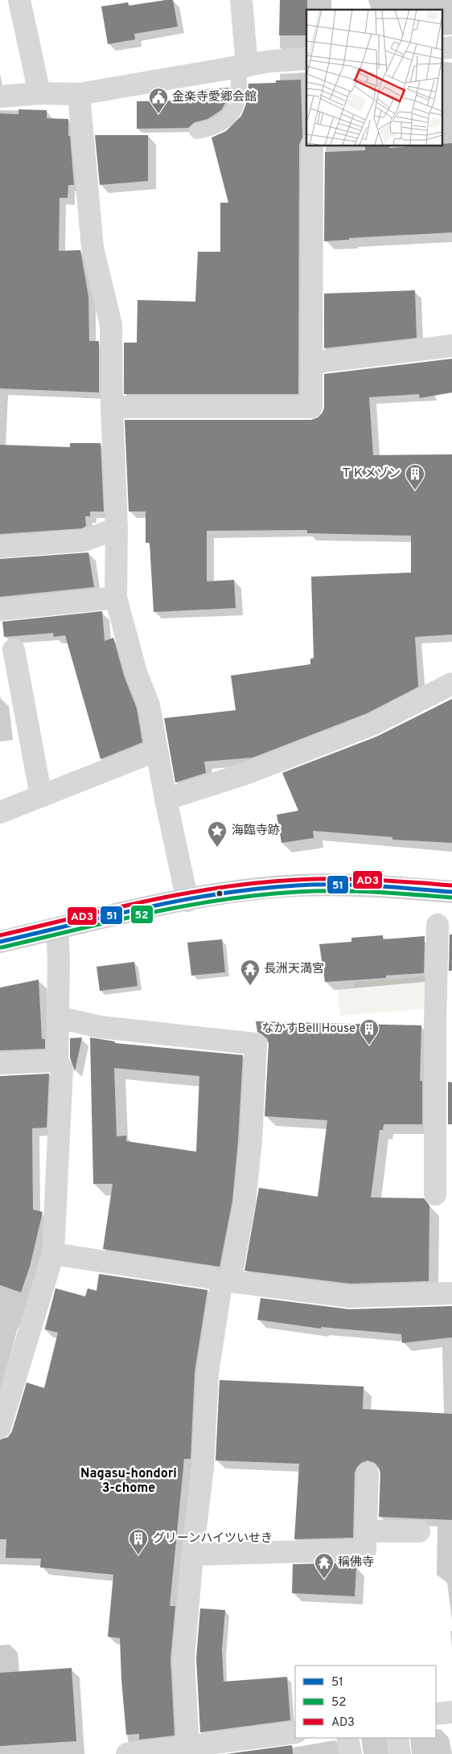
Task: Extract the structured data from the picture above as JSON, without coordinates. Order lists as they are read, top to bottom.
{
  "districts": ["Nagasu-hondori 3-chome"],
  "places": {
    "public building": ["金楽寺愛郷会館"],
    "building": ["ＴＫメゾン", "なかすBell House", "グリーンハイツいせき"],
    "place": ["海臨寺跡"],
    "temple": ["長洲天満宮", "稱佛寺"]
  },
  "lines": ["transit line AD3", "transit line 51", "transit line 52"],
  "legend": ["51", "52", "AD3"]
}
